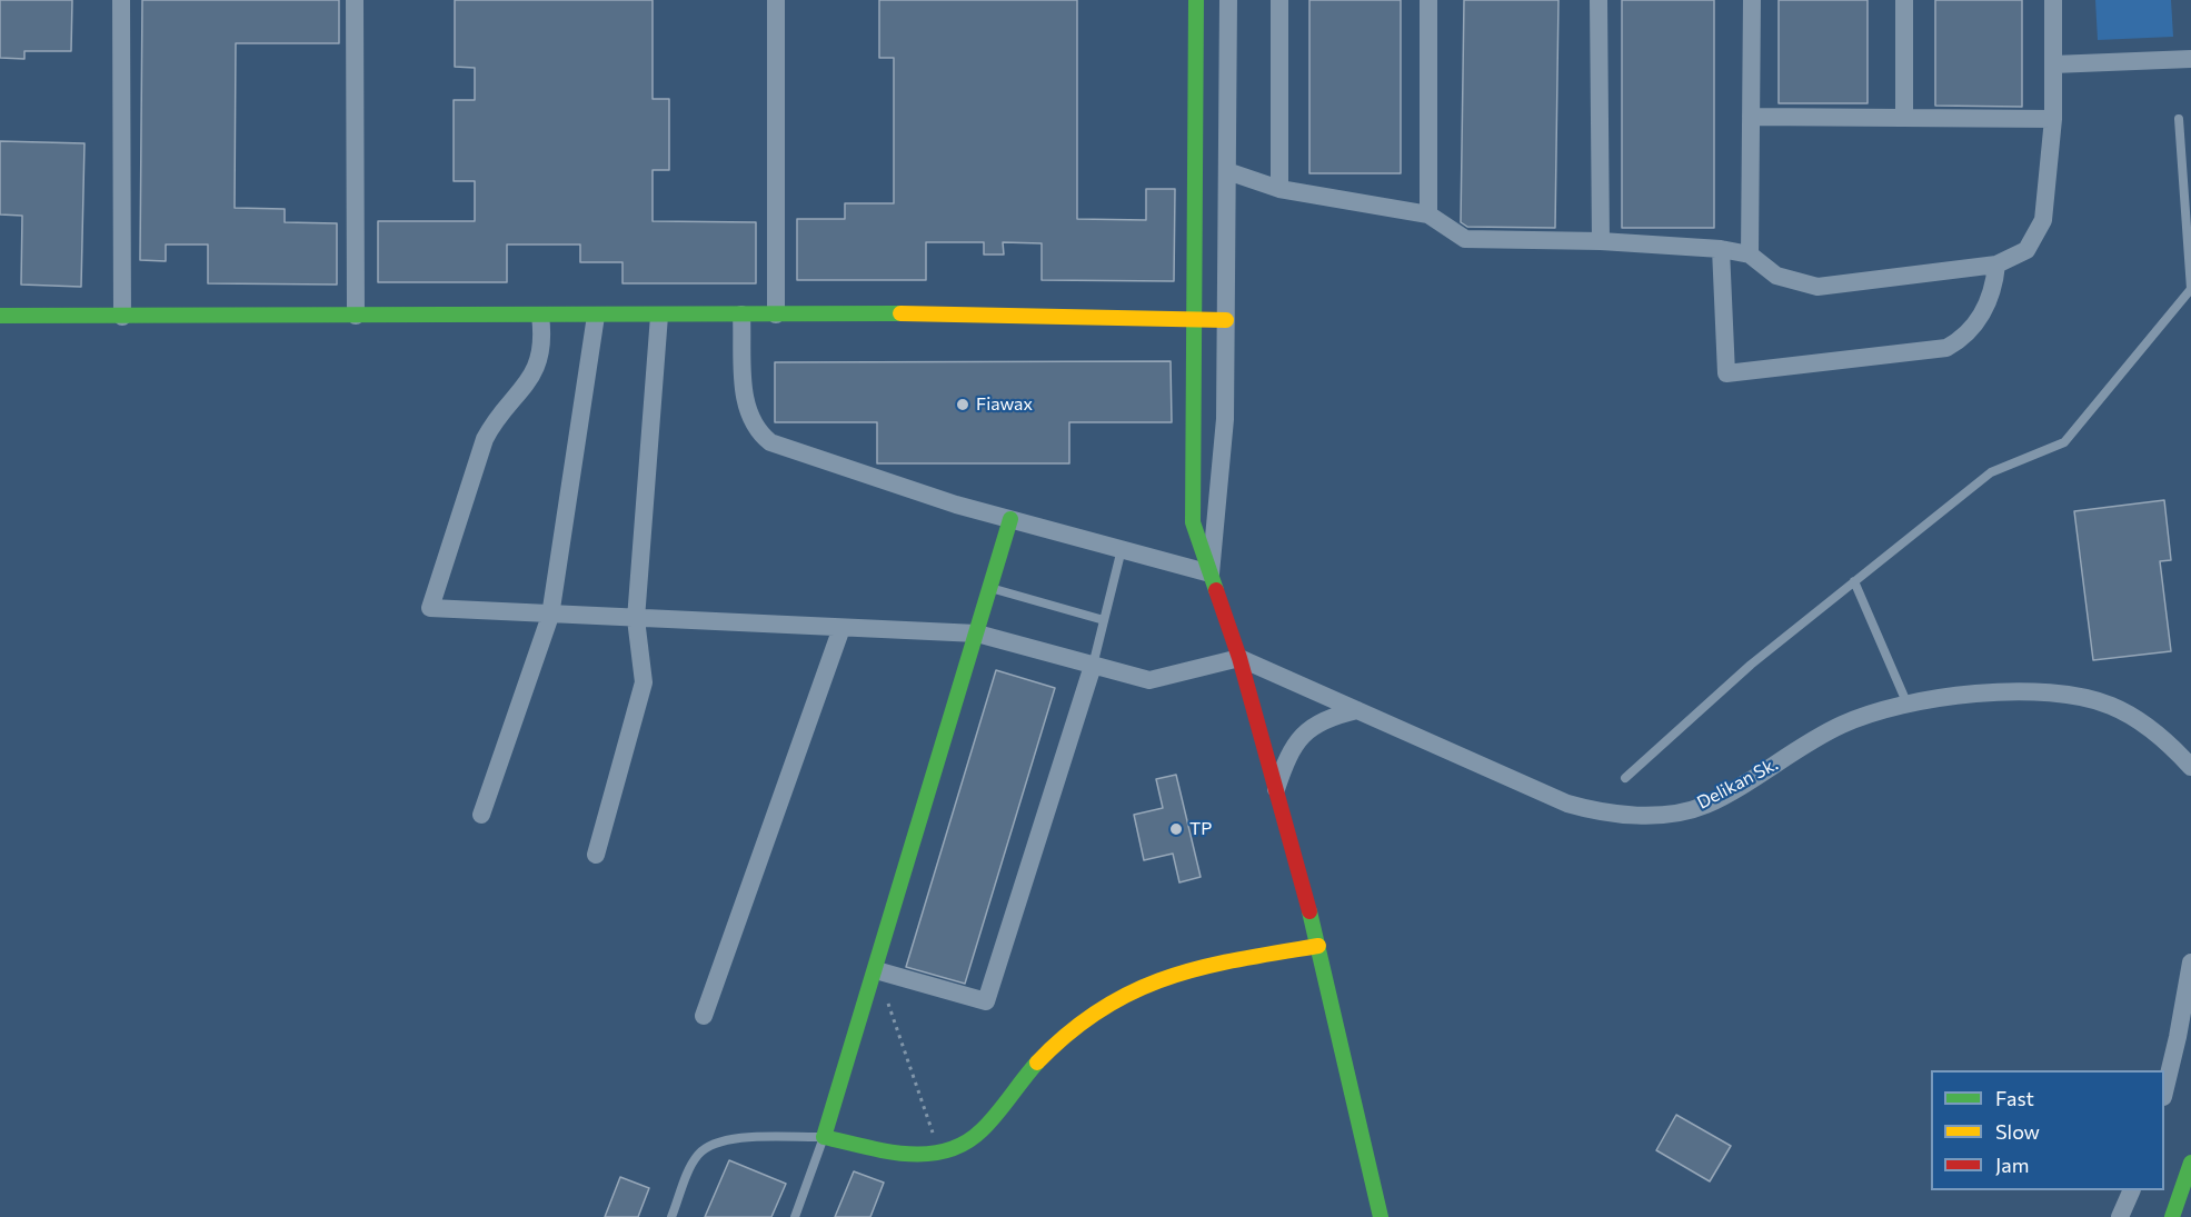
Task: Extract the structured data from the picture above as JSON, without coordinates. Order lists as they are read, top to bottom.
{
  "streets": {
    "street": ["Delikan Sk."]
  },
  "places": ["Fiawax", "TP"],
  "legend": ["Fast", "Slow", "Jam"]
}
